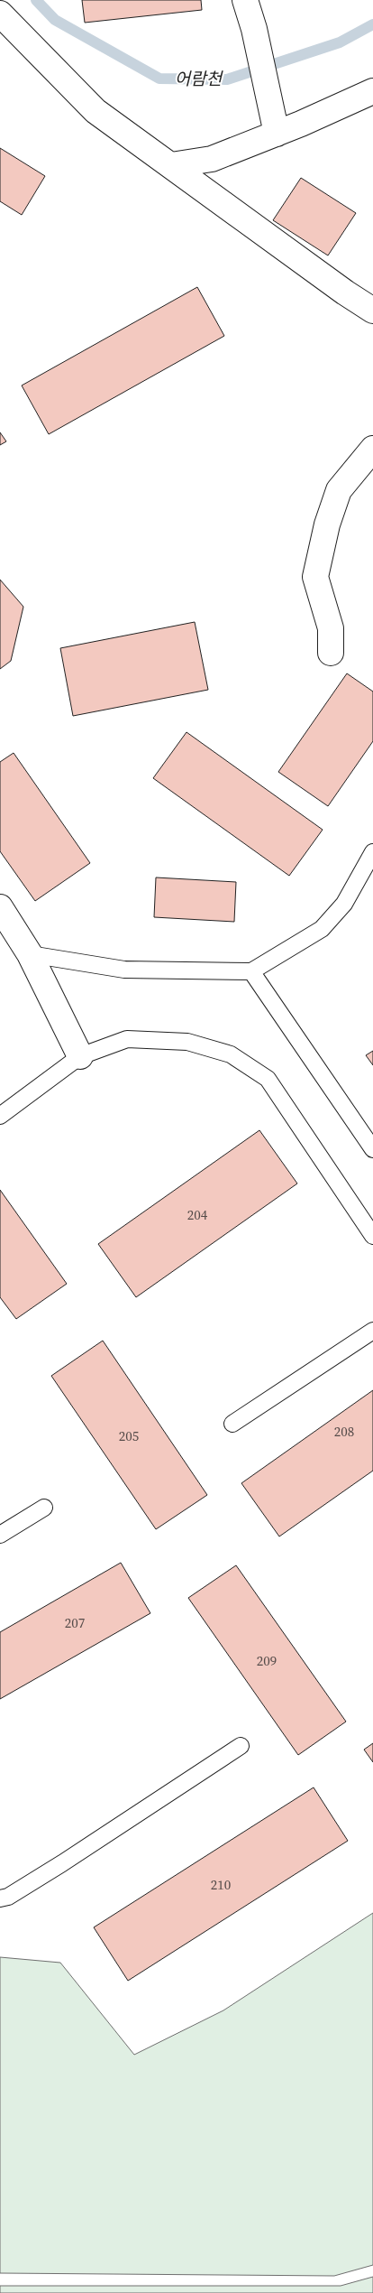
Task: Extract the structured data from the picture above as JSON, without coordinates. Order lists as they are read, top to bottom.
{
  "water": ["어람천"],
  "house_numbers": [
    "204",
    "208",
    "205",
    "207",
    "209",
    "210"
  ]
}
